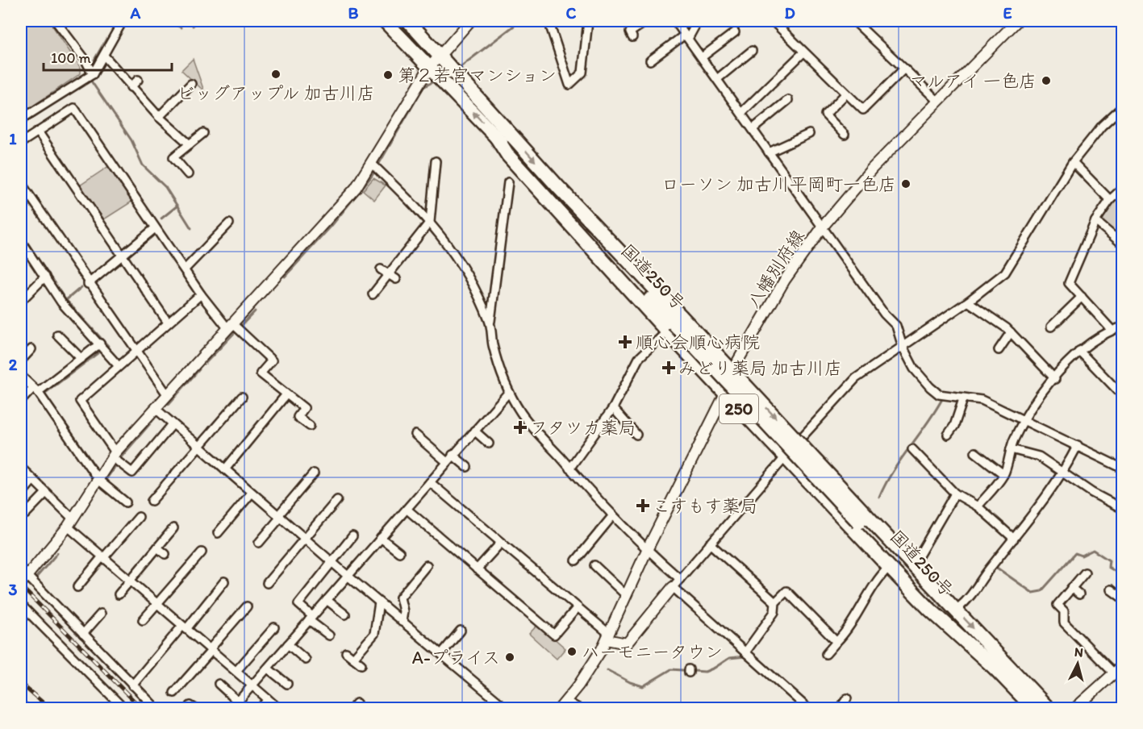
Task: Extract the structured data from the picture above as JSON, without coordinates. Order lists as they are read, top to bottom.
{
  "streets": {
    "highway": ["国道250号", "250"],
    "street": ["八幡別府線"]
  },
  "crossings": [
    ["八幡別府線", "250"],
    ["国道250号", "250"]
  ],
  "places": {
    "other": [
      "ビッグアップル 加古川店",
      "第２若宮マンション",
      "マルアイ 一色店",
      "ローソン 加古川平岡町一色店",
      "ハーモニータウン",
      "A-プライス"
    ],
    "health": [
      "順心会順心病院",
      "みどり薬局 加古川店",
      "フタツカ薬局",
      "こすもす薬局"
    ]
  },
  "scale_bar": "100 m",
  "north": "top",
  "grid": {
    "columns": [
      "A",
      "B",
      "C",
      "D",
      "E"
    ],
    "rows": ["1", "2", "3"]
  }
}
